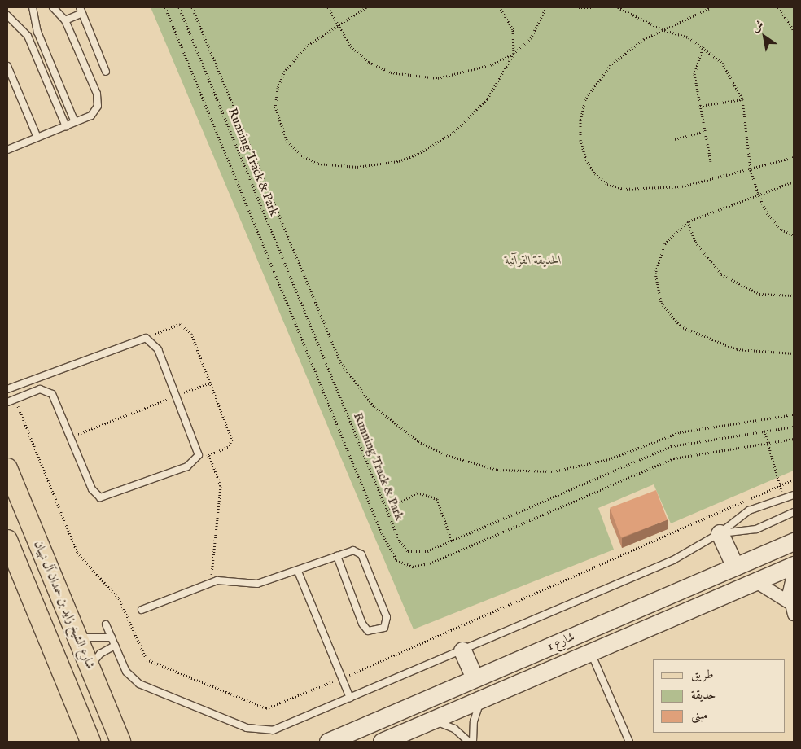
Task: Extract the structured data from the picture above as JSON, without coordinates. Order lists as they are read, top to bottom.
{
  "streets": {
    "main road": ["شارع الشيخ زايد بن حمدان آل نهيان"],
    "street": ["شارع 1"],
    "path": ["Running Track & Park"]
  },
  "parks": ["الحديقة القرآنية"],
  "legend": ["طريق", "حديقة", "مبنى"],
  "north": "top left"
}
